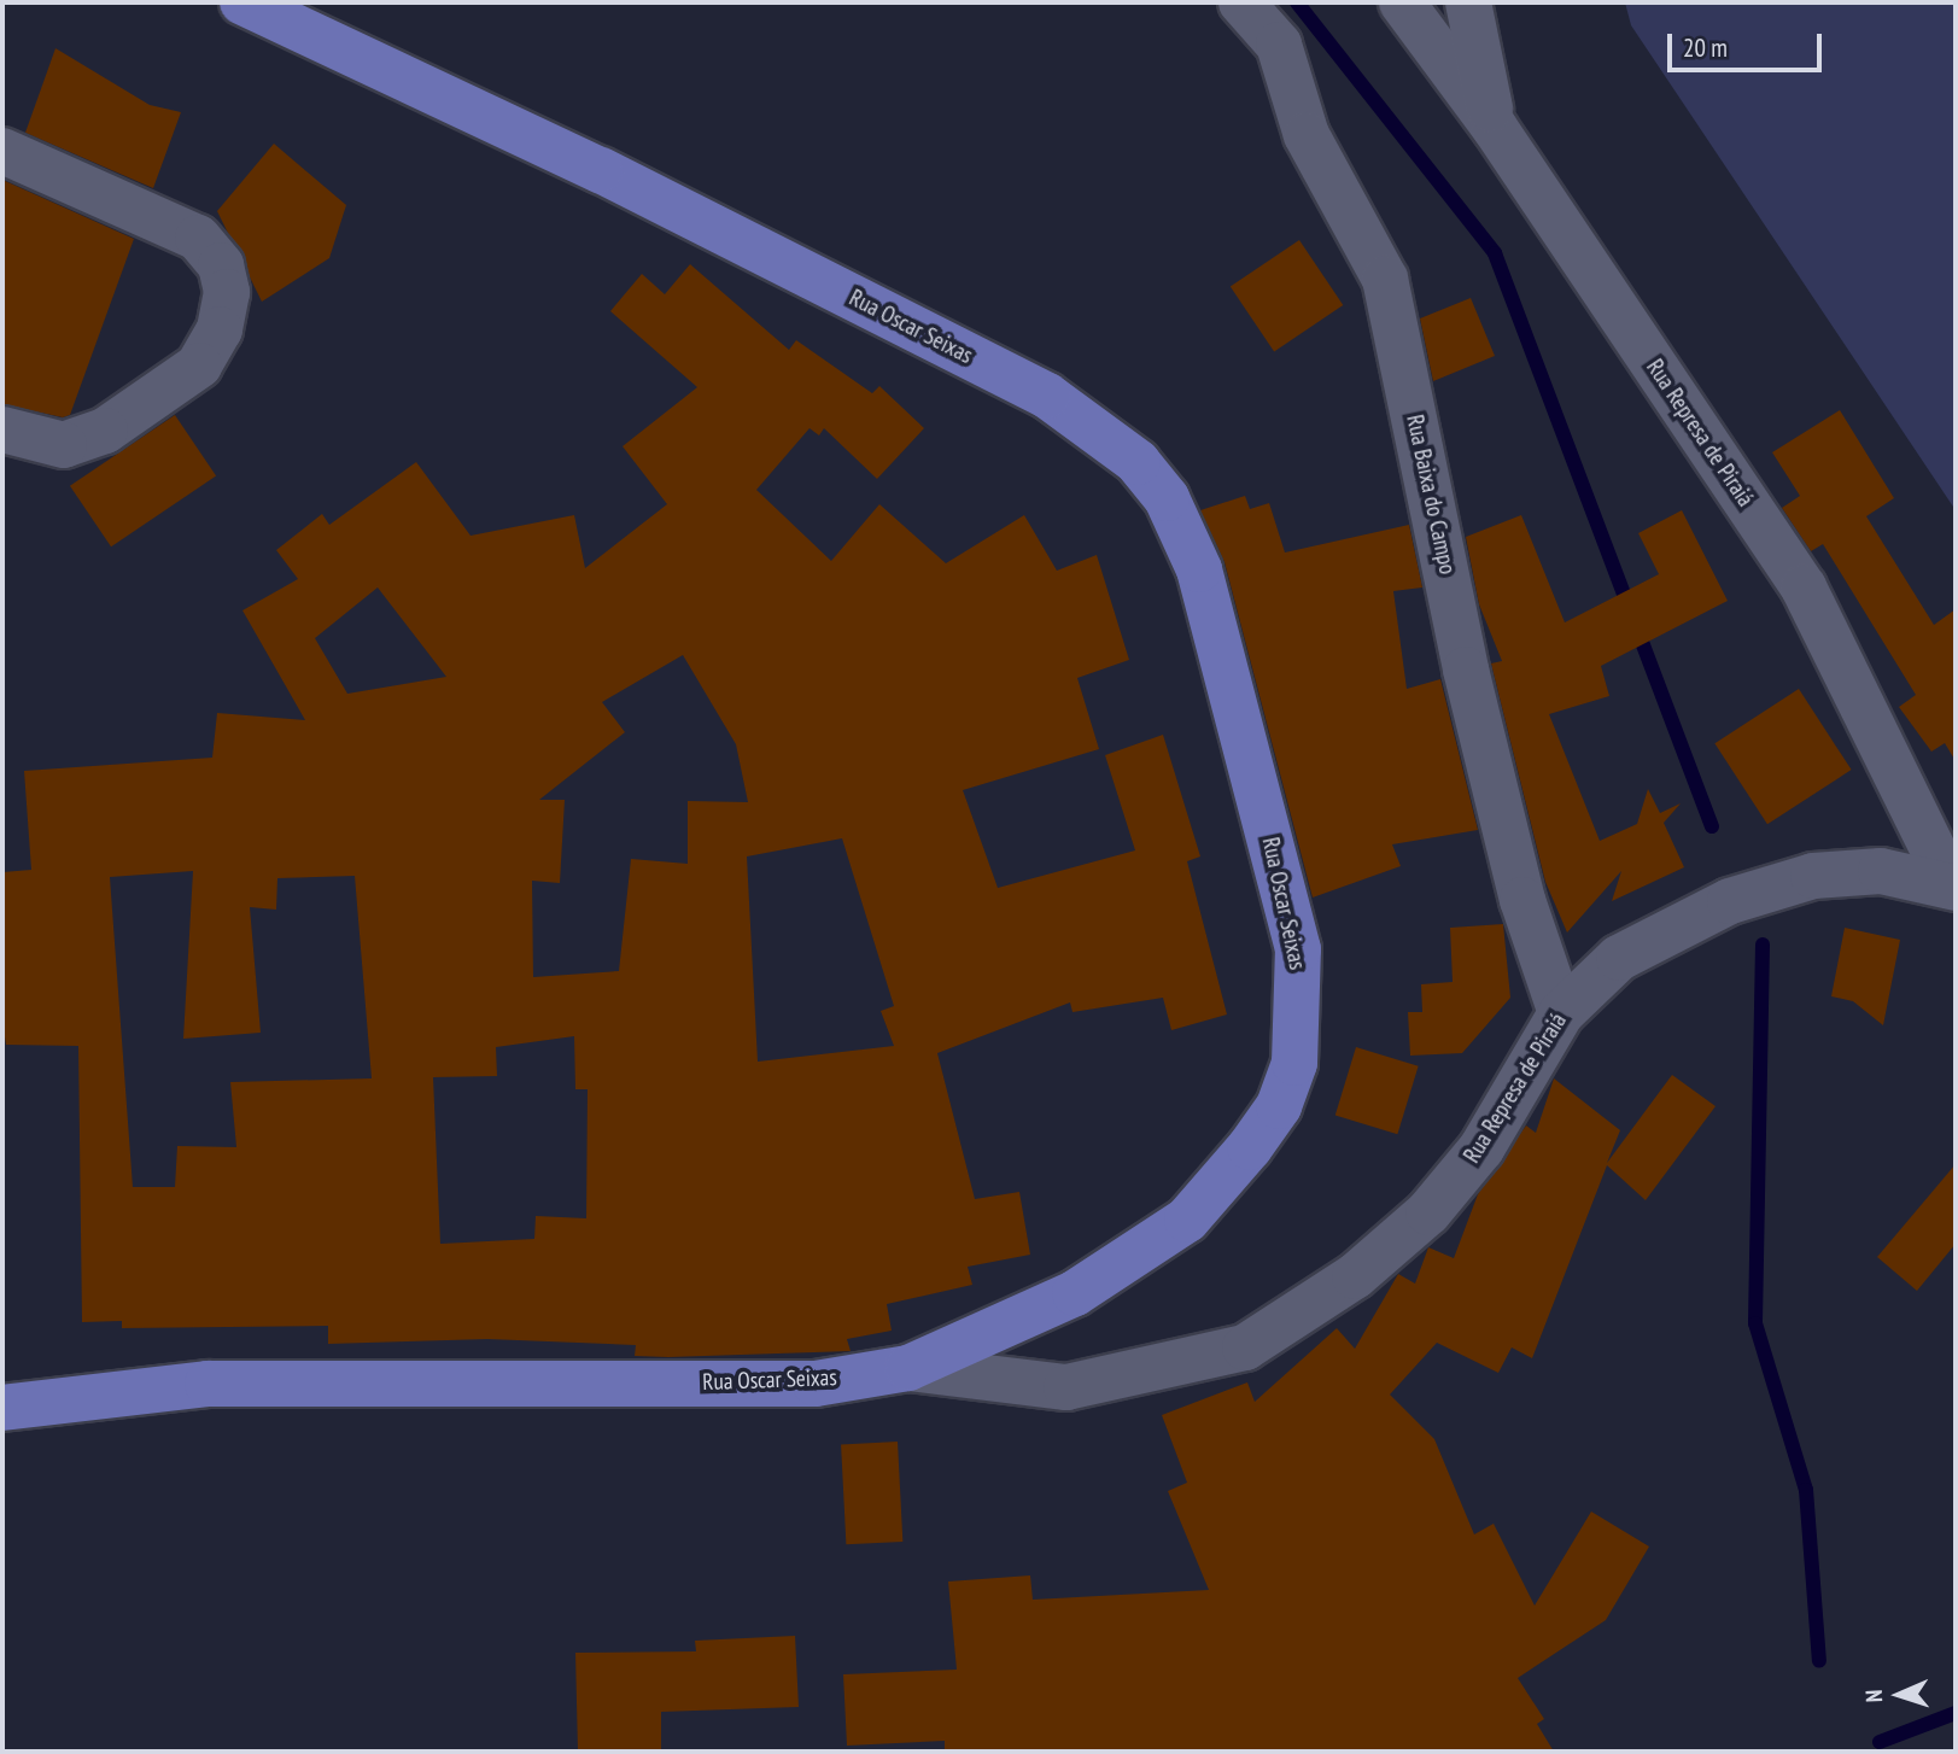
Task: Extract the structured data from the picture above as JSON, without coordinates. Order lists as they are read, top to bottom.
{
  "streets": {
    "main road": ["Rua Oscar Seixas"],
    "street": ["Rua Represa de Piraiá", "Rua Baixa do Campo"]
  },
  "crossings": [
    ["Rua Oscar Seixas", "Rua Represa de Piraiá"],
    ["Rua Represa de Piraiá", "Rua Baixa do Campo"]
  ],
  "scale_bar": "20 m",
  "north": "left"
}
